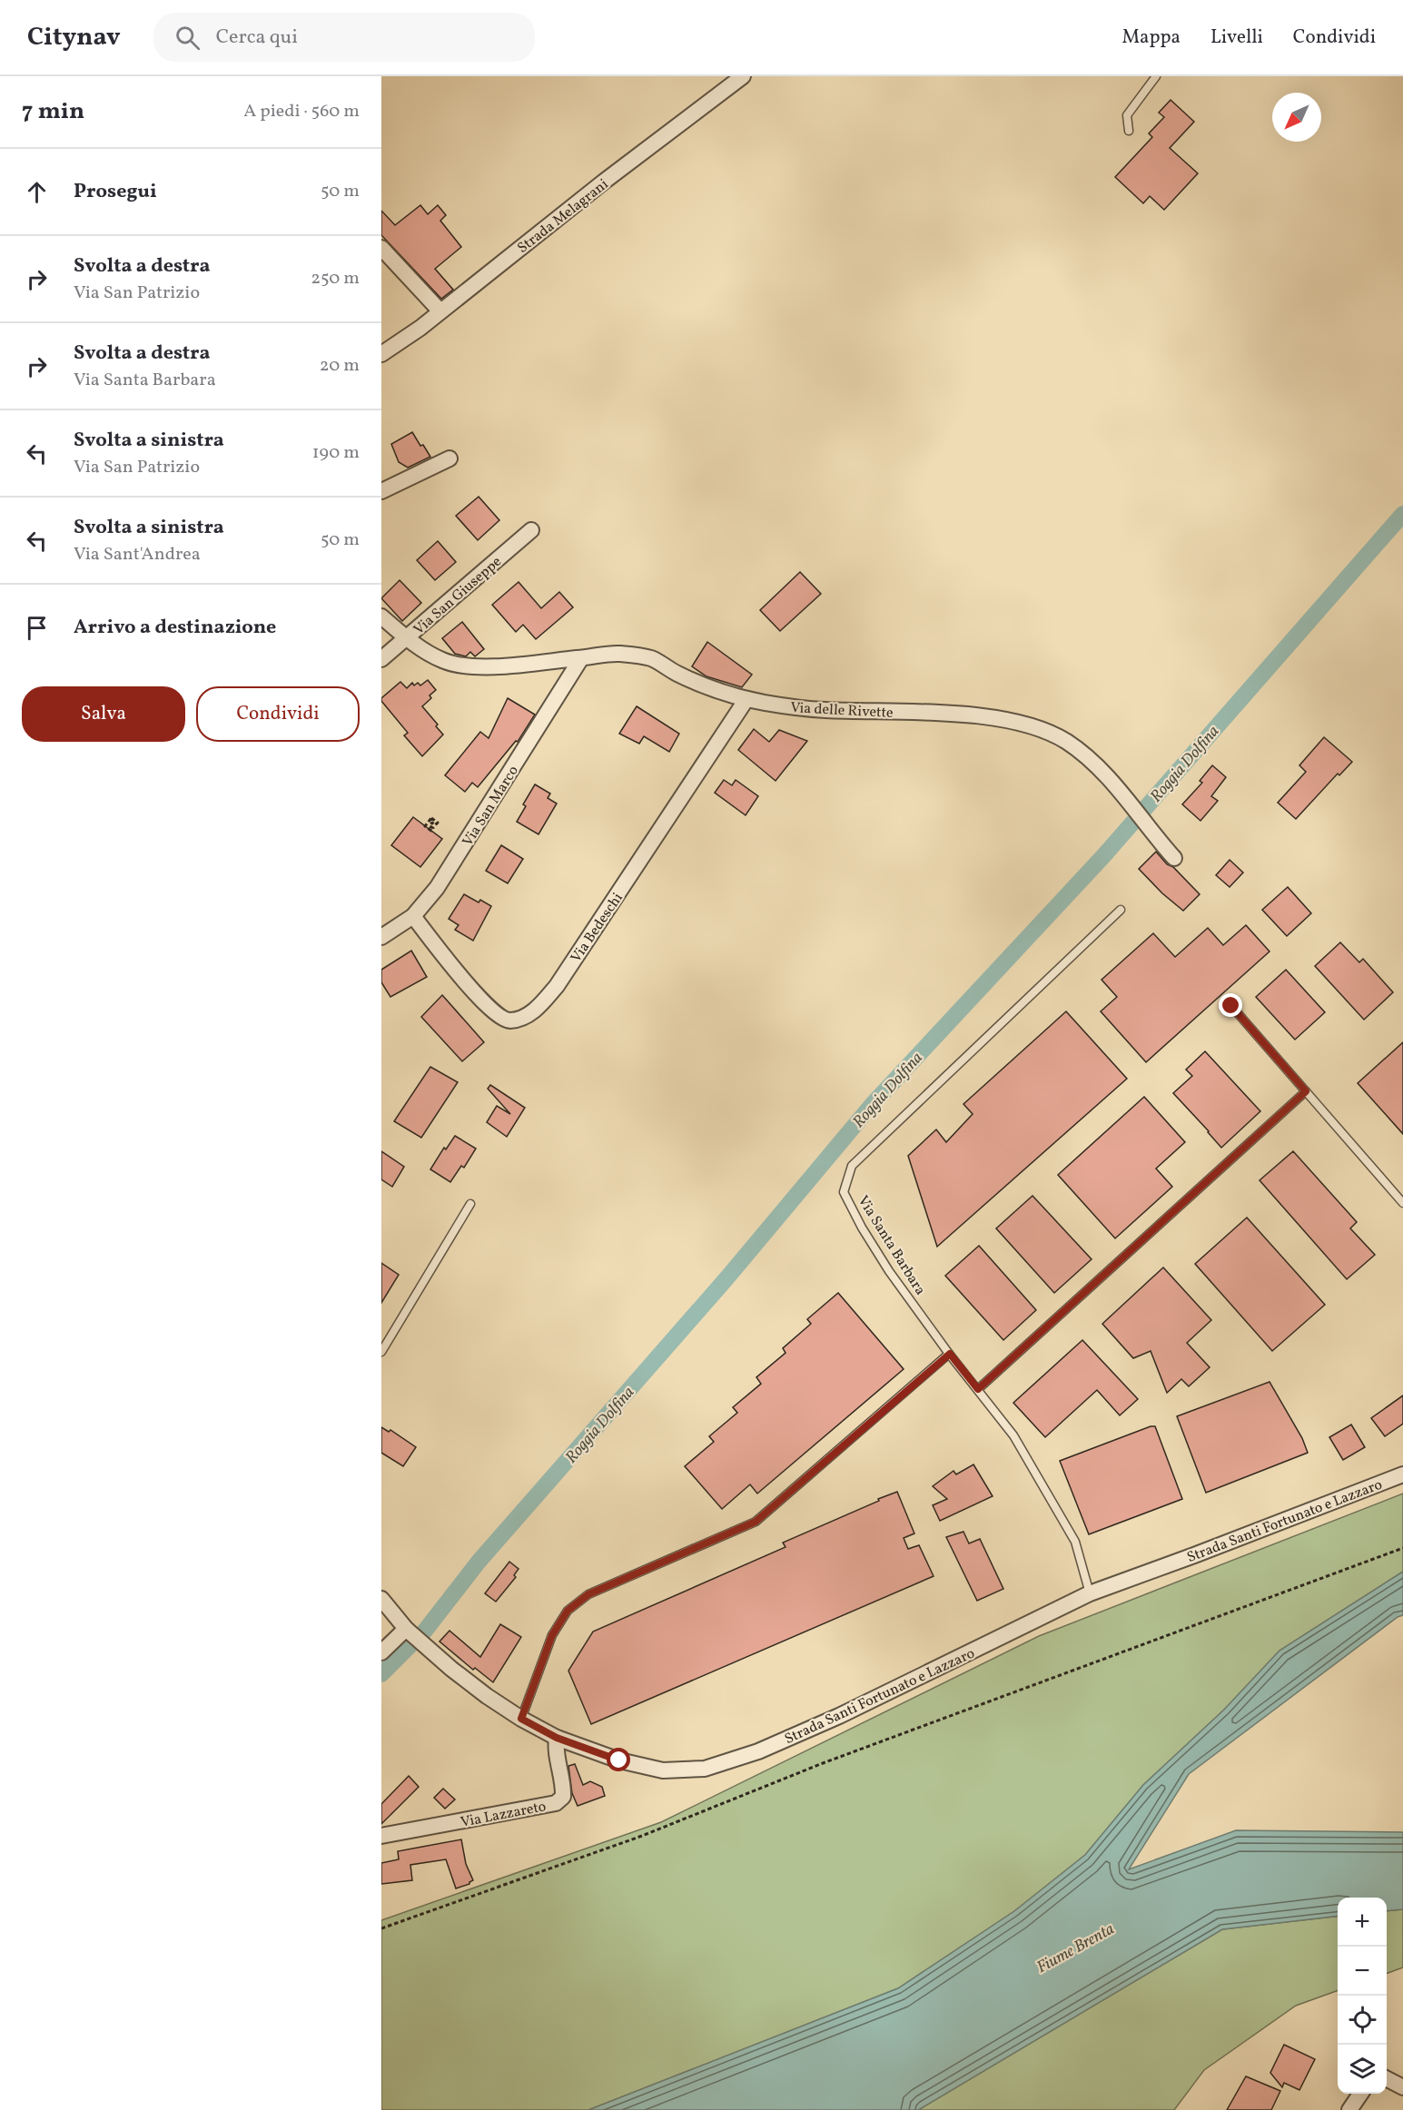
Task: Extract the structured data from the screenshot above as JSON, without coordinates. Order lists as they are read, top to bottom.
{
  "streets": {
    "street": [
      "Strada Melagrani",
      "Via San Giuseppe",
      "Via delle Rivette",
      "Via San Marco",
      "Via Bedeschi",
      "Strada Santi Fortunato e Lazzaro",
      "Via Lazzareto"
    ],
    "lane": ["Via Santa Barbara"]
  },
  "crossings": [
    ["Via San Giuseppe", "Via delle Rivette"],
    ["Via delle Rivette", "Via San Marco"],
    ["Via delle Rivette", "Via Bedeschi"],
    ["Via San Marco", "Via Bedeschi"],
    ["Via Santa Barbara", "Strada Santi Fortunato e Lazzaro"],
    ["Strada Santi Fortunato e Lazzaro", "Via Lazzareto"]
  ],
  "water": ["Roggia Dolfina", "Fiume Brenta"],
  "north": "bottom left",
  "page": {
    "header": "Citynav",
    "search": "Cerca qui",
    "nav": ["Mappa", "Livelli", "Condividi"],
    "heading": ["7 min", "A piedi · 560 m"],
    "list": [
      ["Prosegui", "50 m"],
      ["Svolta a destra", "Via San Patrizio", "250 m"],
      ["Svolta a destra", "Via Santa Barbara", "20 m"],
      ["Svolta a sinistra", "Via San Patrizio", "190 m"],
      ["Svolta a sinistra", "Via Sant'Andrea", "50 m"],
      "Arrivo a destinazione"
    ],
    "buttons": ["Salva", "Condividi"],
    "map_buttons": ["+", "−"]
  }
}
